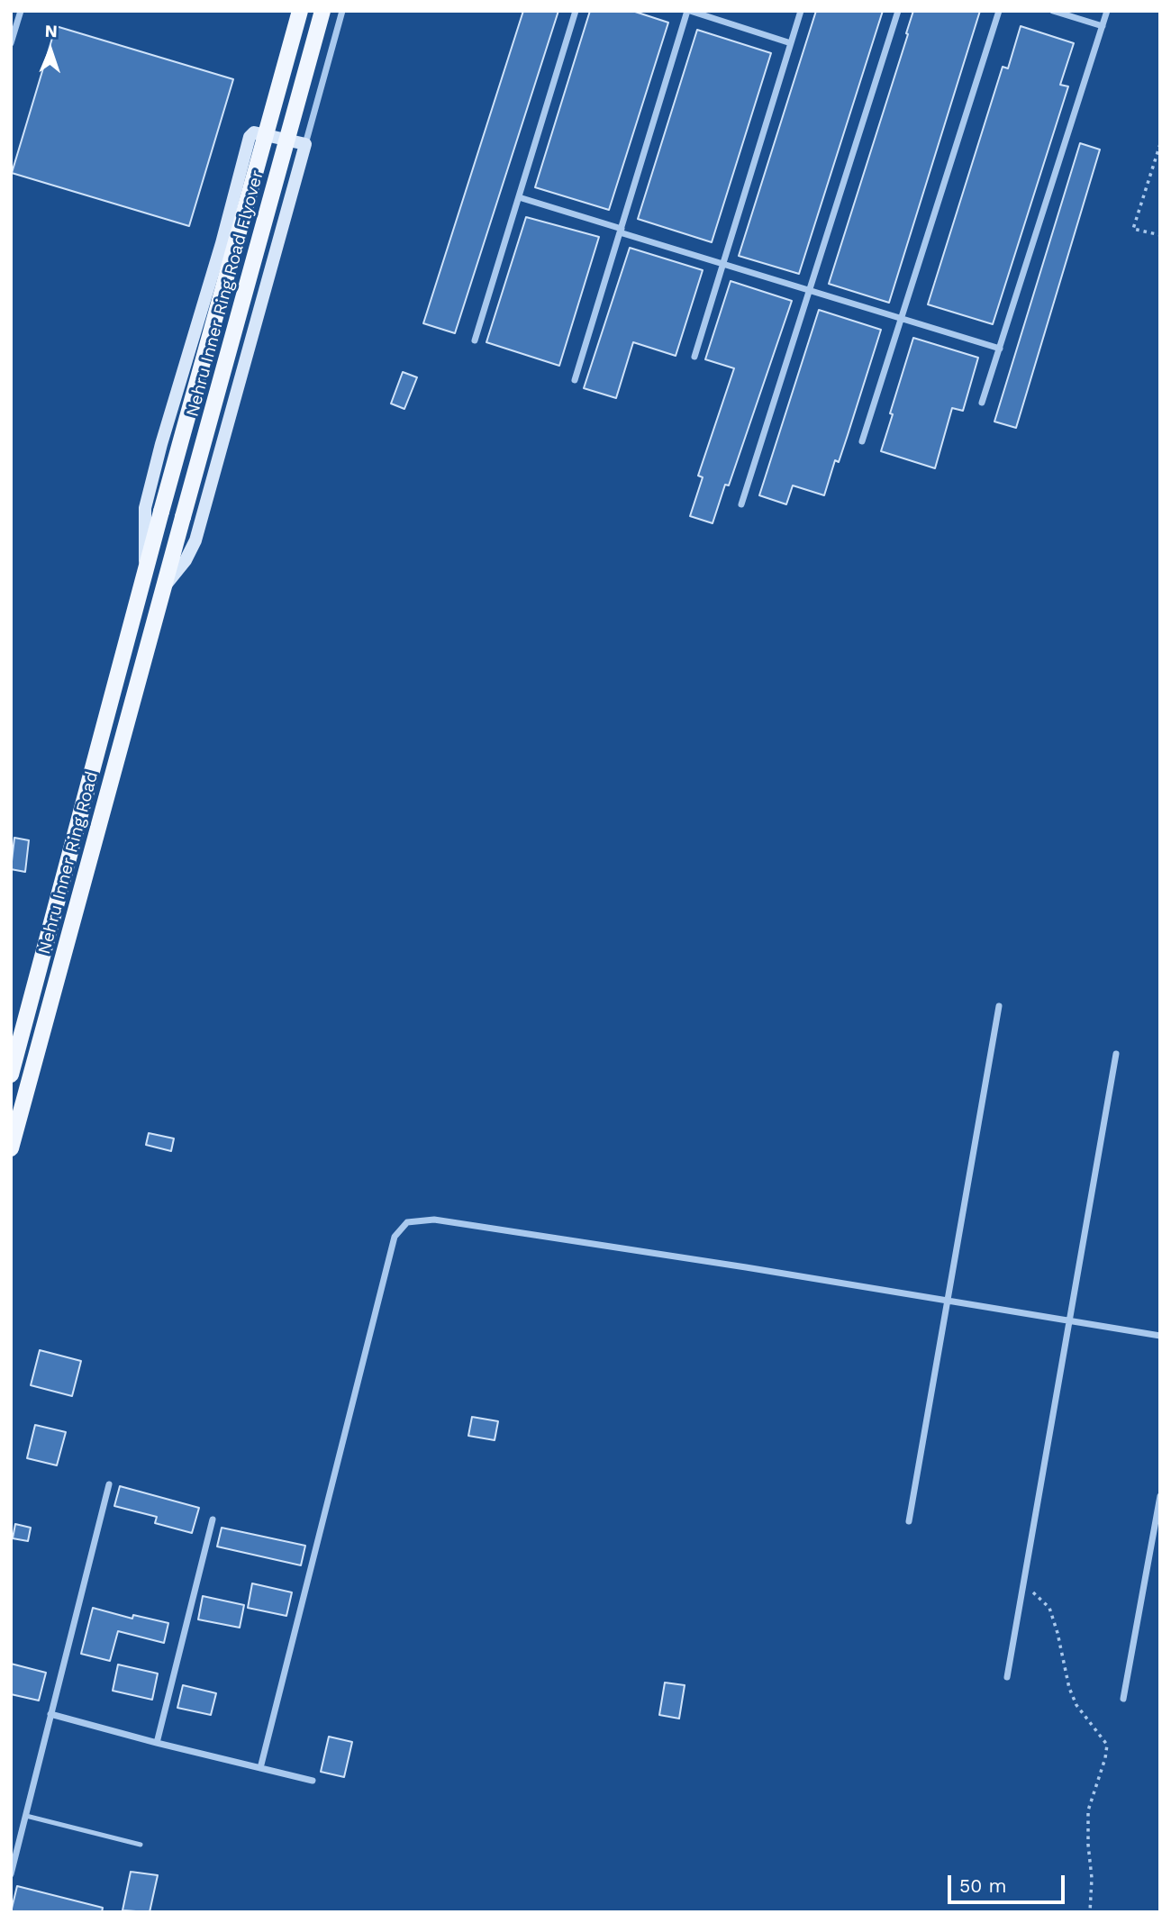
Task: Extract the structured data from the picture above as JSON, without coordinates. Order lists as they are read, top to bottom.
{
  "streets": {
    "main road": ["Nehru Inner Ring Road Flyover", "Nehru Inner Ring Road"]
  },
  "crossings": [
    ["Nehru Inner Ring Road Flyover", "Nehru Inner Ring Road"]
  ],
  "scale_bar": "50 m",
  "north": "top"
}
